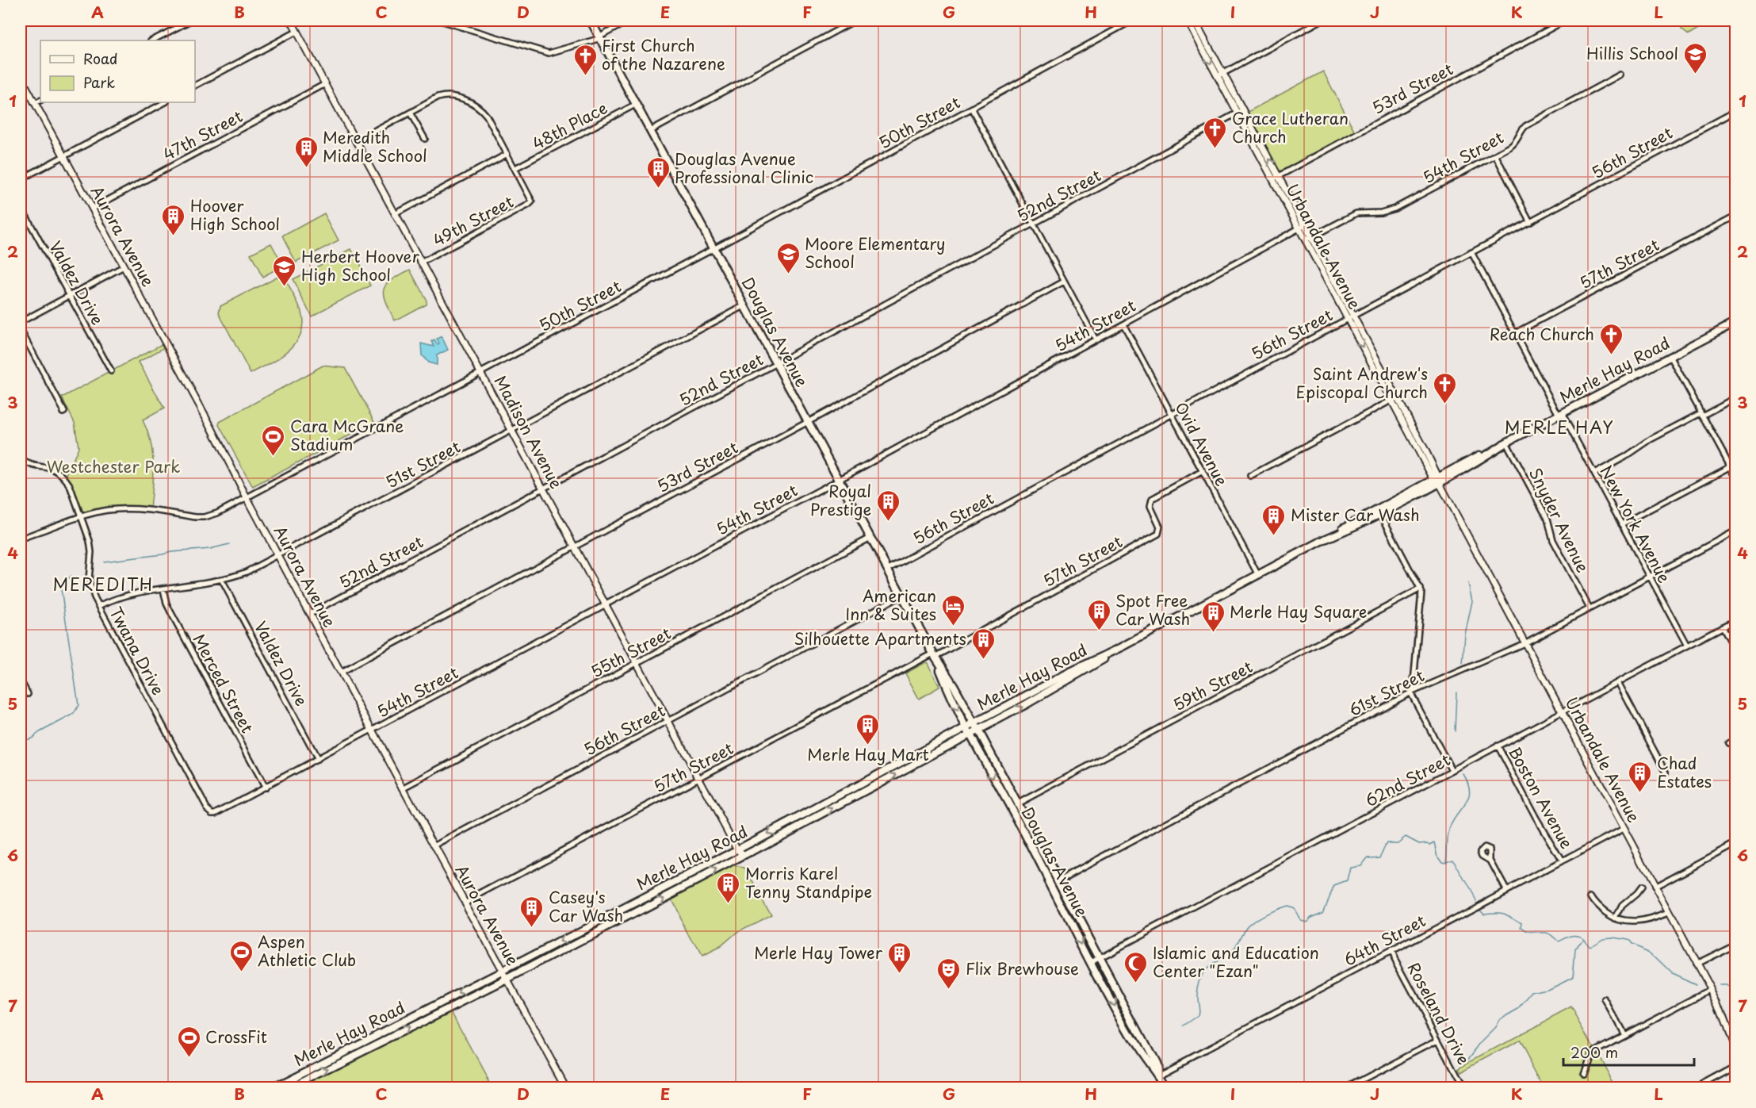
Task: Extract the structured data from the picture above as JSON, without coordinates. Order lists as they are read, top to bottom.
{
  "streets": {
    "main road": ["Douglas Avenue", "Merle Hay Road"],
    "street": [
      "53rd Street",
      "50th Street",
      "48th Place",
      "47th Street",
      "56th Street",
      "54th Street",
      "52nd Street",
      "49th Street",
      "Aurora Avenue",
      "Urbandale Avenue",
      "57th Street",
      "Valdez Drive",
      "Madison Avenue",
      "Ovid Avenue",
      "51st Street",
      "Snyder Avenue",
      "New York Avenue",
      "Twana Drive",
      "55th Street",
      "Merced Street",
      "59th Street",
      "61st Street",
      "62nd Street",
      "Boston Avenue",
      "64th Street",
      "Roseland Drive"
    ]
  },
  "crossings": [
    ["53rd Street", "Aurora Avenue"],
    ["53rd Street", "Urbandale Avenue"],
    ["53rd Street", "Douglas Avenue"],
    ["53rd Street", "Madison Avenue"],
    ["50th Street", "Aurora Avenue"],
    ["50th Street", "Douglas Avenue"],
    ["50th Street", "Madison Avenue"],
    ["50th Street", "Twana Drive"],
    ["48th Place", "49th Street"],
    ["48th Place", "Douglas Avenue"],
    ["47th Street", "Aurora Avenue"],
    ["47th Street", "Madison Avenue"],
    ["56th Street", "Aurora Avenue"],
    ["56th Street", "Urbandale Avenue"],
    ["56th Street", "Douglas Avenue"],
    ["56th Street", "Madison Avenue"],
    ["56th Street", "Ovid Avenue"],
    ["56th Street", "New York Avenue"],
    ["54th Street", "Aurora Avenue"],
    ["54th Street", "Urbandale Avenue"],
    ["54th Street", "Valdez Drive"],
    ["54th Street", "Douglas Avenue"],
    ["54th Street", "Madison Avenue"],
    ["54th Street", "Ovid Avenue"],
    ["54th Street", "Twana Drive"],
    ["54th Street", "Merced Street"],
    ["52nd Street", "Aurora Avenue"],
    ["52nd Street", "Urbandale Avenue"],
    ["52nd Street", "Douglas Avenue"],
    ["52nd Street", "Madison Avenue"],
    ["49th Street", "Madison Avenue"],
    ["Aurora Avenue", "57th Street"],
    ["Aurora Avenue", "Merle Hay Road"],
    ["Aurora Avenue", "51st Street"],
    ["Aurora Avenue", "55th Street"],
    ["Urbandale Avenue", "Merle Hay Road"],
    ["Urbandale Avenue", "61st Street"],
    ["Urbandale Avenue", "62nd Street"],
    ["Urbandale Avenue", "64th Street"],
    ["57th Street", "Douglas Avenue"],
    ["57th Street", "Madison Avenue"],
    ["57th Street", "Ovid Avenue"],
    ["57th Street", "New York Avenue"],
    ["Valdez Drive", "51st Street"],
    ["Douglas Avenue", "Merle Hay Road"],
    ["Douglas Avenue", "51st Street"],
    ["Douglas Avenue", "55th Street"],
    ["Douglas Avenue", "59th Street"],
    ["Douglas Avenue", "61st Street"],
    ["Douglas Avenue", "62nd Street"],
    ["Douglas Avenue", "64th Street"],
    ["Merle Hay Road", "Madison Avenue"],
    ["Merle Hay Road", "Ovid Avenue"],
    ["Merle Hay Road", "Snyder Avenue"],
    ["Merle Hay Road", "New York Avenue"],
    ["Madison Avenue", "51st Street"],
    ["Madison Avenue", "55th Street"],
    ["51st Street", "Twana Drive"],
    ["51st Street", "Merced Street"],
    ["Snyder Avenue", "61st Street"],
    ["New York Avenue", "61st Street"],
    ["New York Avenue", "62nd Street"],
    ["62nd Street", "Boston Avenue"],
    ["Boston Avenue", "64th Street"],
    ["64th Street", "Roseland Drive"]
  ],
  "districts": ["MERLE HAY", "MEREDITH"],
  "parks": ["Westchester Park"],
  "places": {
    "school or university": ["Hillis School", "Moore Elementary School", "Herbert Hoover High School"],
    "church": [
      "First Church of the Nazarene",
      "Grace Lutheran Church",
      "Reach Church",
      "Saint Andrew's Episcopal Church"
    ],
    "building": [
      "Meredith Middle School",
      "Douglas Avenue Professional Clinic",
      "Hoover High School",
      "Royal Prestige",
      "Mister Car Wash",
      "Spot Free Car Wash",
      "Merle Hay Square",
      "Silhouette Apartments",
      "Merle Hay Mart",
      "Chad Estates",
      "Morris Karel Tenny Standpipe",
      "Casey's Car Wash",
      "Merle Hay Tower"
    ],
    "sports": ["Cara McGrane Stadium", "Aspen Athletic Club", "CrossFit"],
    "hotel": ["American Inn & Suites"],
    "mosque": ["Islamic and Education Center \"Ezan\""],
    "theatre": ["Flix Brewhouse"]
  },
  "legend": ["Road", "Park"],
  "scale_bar": "200 m",
  "grid": {
    "columns": [
      "A",
      "B",
      "C",
      "D",
      "E",
      "F",
      "G",
      "H",
      "I",
      "J",
      "K",
      "L"
    ],
    "rows": [
      "1",
      "2",
      "3",
      "4",
      "5",
      "6",
      "7"
    ]
  }
}
